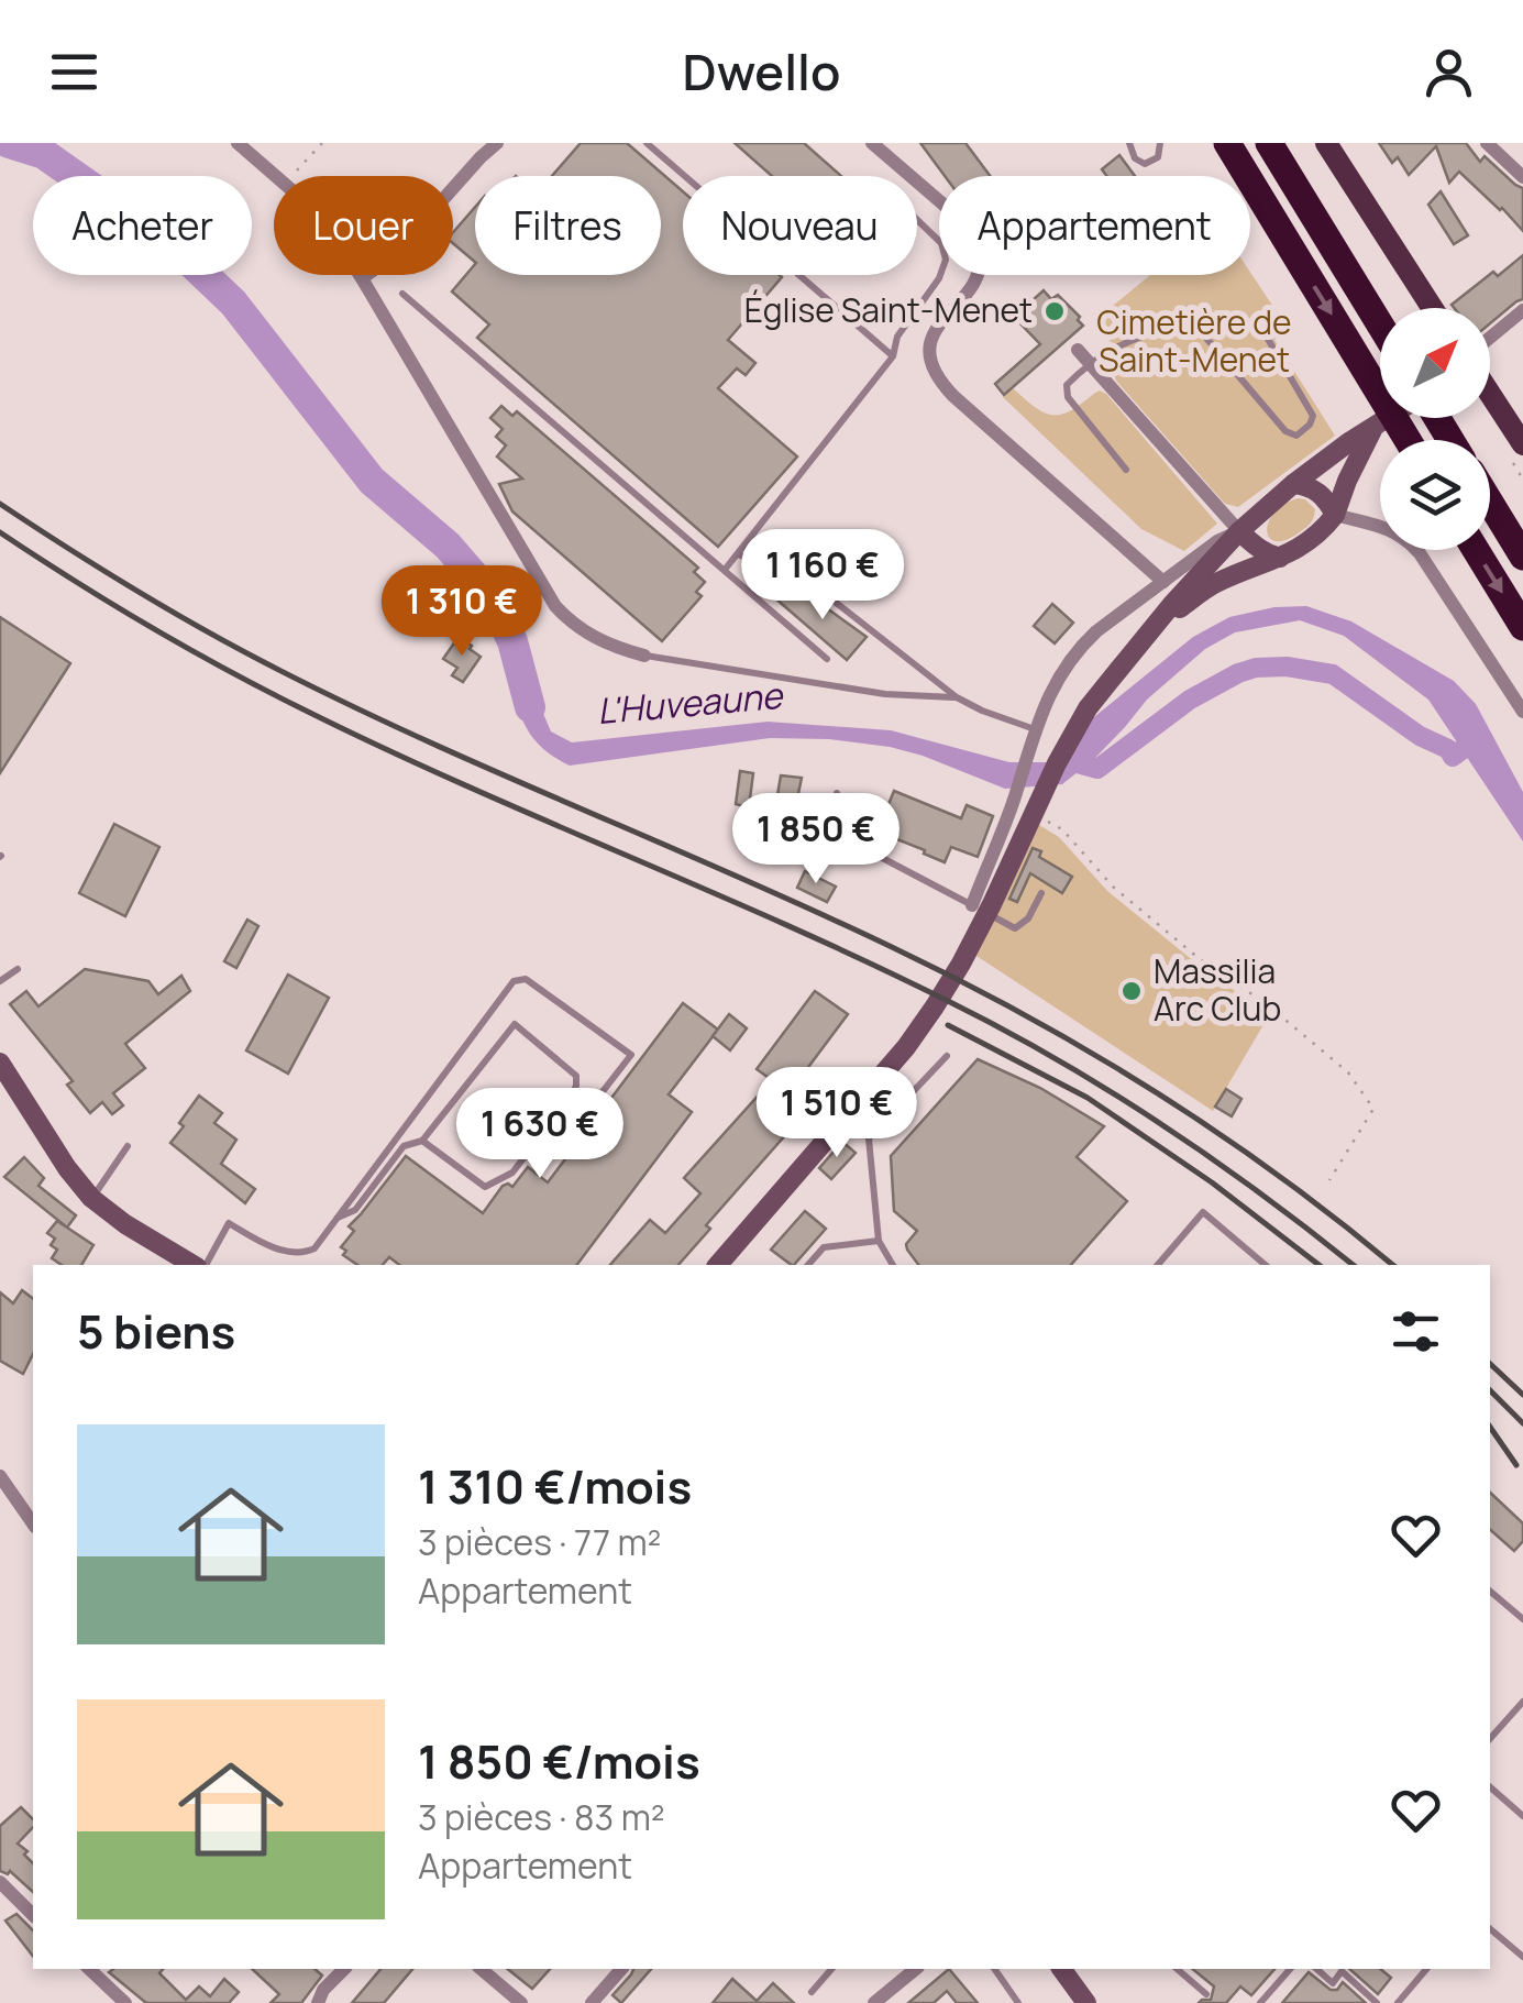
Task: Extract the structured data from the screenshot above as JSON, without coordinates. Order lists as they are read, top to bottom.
{
  "water": ["L'Huveaune"],
  "parks": ["Cimetière de Saint-Menet"],
  "places": ["Église Saint-Menet", "Massilia Arc Club"],
  "north": "top right",
  "page": {
    "header": "Dwello",
    "chip": [
      "Acheter",
      "Louer",
      "Filtres",
      "Nouveau",
      "Appartement"
    ],
    "price": [
      "1 160 €",
      "1 310 €",
      "1 850 €",
      "1 510 €",
      "1 630 €"
    ],
    "heading": "5 biens",
    "list": [
      {
        "name": "1 310 €/mois",
        "note": "3 pièces · 77 m² · Appartement"
      },
      {
        "name": "1 850 €/mois",
        "note": "3 pièces · 83 m² · Appartement"
      }
    ]
  }
}
